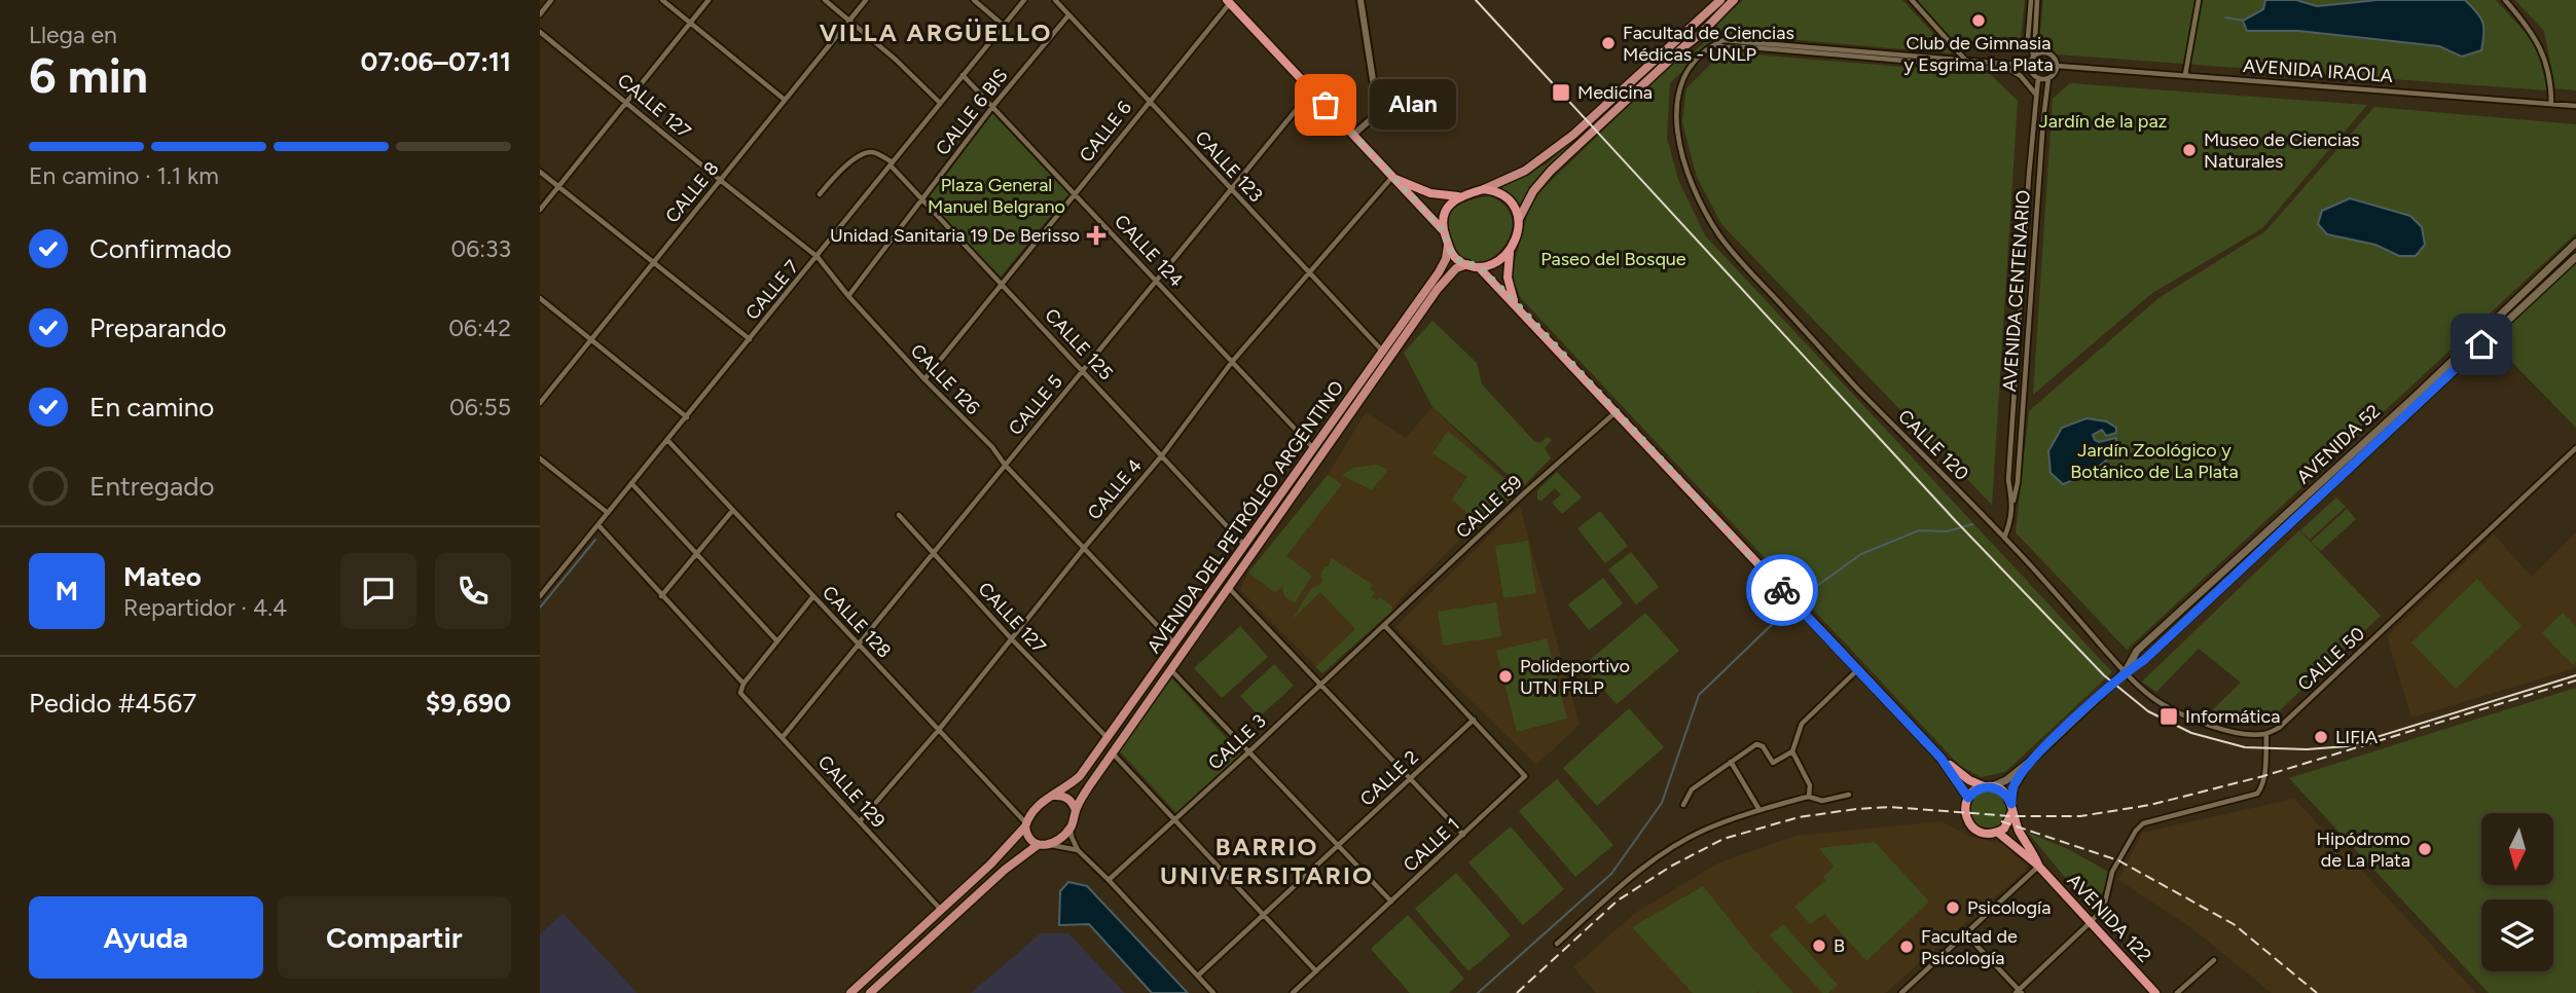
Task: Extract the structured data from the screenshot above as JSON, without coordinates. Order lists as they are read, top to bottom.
{
  "streets": {
    "highway": ["AVENIDA 122"],
    "main road": ["AVENIDA 52", "AVENIDA DEL PETRÓLEO ARGENTINO"],
    "street": [
      "AVENIDA IRAOLA",
      "CALLE 127",
      "CALLE 6 BIS",
      "CALLE 6",
      "CALLE 123",
      "CALLE 8",
      "CALLE 124",
      "CALLE 7",
      "AVENIDA CENTENARIO",
      "CALLE 125",
      "CALLE 126",
      "CALLE 5",
      "CALLE 120",
      "CALLE 4",
      "CALLE 59",
      "CALLE 128",
      "CALLE 50",
      "CALLE 3",
      "CALLE 2",
      "CALLE 129",
      "CALLE 1"
    ]
  },
  "crossings": [
    ["AVENIDA IRAOLA", "AVENIDA CENTENARIO"],
    ["CALLE 127", "CALLE 8"],
    ["CALLE 127", "CALLE 7"],
    ["CALLE 127", "CALLE 126"],
    ["CALLE 127", "CALLE 5"],
    ["CALLE 127", "CALLE 4"],
    ["CALLE 127", "AVENIDA DEL PETRÓLEO ARGENTINO"],
    ["CALLE 6 BIS", "CALLE 123"],
    ["CALLE 6 BIS", "CALLE 124"],
    ["CALLE 6 BIS", "CALLE 125"],
    ["CALLE 6 BIS", "CALLE 126"],
    ["CALLE 6", "CALLE 123"],
    ["CALLE 6", "CALLE 124"],
    ["CALLE 6", "CALLE 125"],
    ["CALLE 6", "CALLE 126"],
    ["CALLE 123", "CALLE 5"],
    ["CALLE 123", "CALLE 4"],
    ["CALLE 123", "AVENIDA DEL PETRÓLEO ARGENTINO"],
    ["CALLE 124", "CALLE 7"],
    ["CALLE 124", "CALLE 5"],
    ["CALLE 124", "CALLE 4"],
    ["CALLE 124", "AVENIDA DEL PETRÓLEO ARGENTINO"],
    ["CALLE 7", "CALLE 125"],
    ["CALLE 7", "CALLE 126"],
    ["CALLE 7", "CALLE 128"],
    ["AVENIDA CENTENARIO", "CALLE 120"],
    ["CALLE 125", "CALLE 5"],
    ["CALLE 125", "CALLE 4"],
    ["CALLE 125", "AVENIDA DEL PETRÓLEO ARGENTINO"],
    ["CALLE 126", "CALLE 5"],
    ["CALLE 126", "CALLE 4"],
    ["CALLE 126", "AVENIDA DEL PETRÓLEO ARGENTINO"],
    ["CALLE 5", "CALLE 128"],
    ["CALLE 5", "CALLE 129"],
    ["AVENIDA 52", "CALLE 120"],
    ["AVENIDA 52", "AVENIDA 122"],
    ["CALLE 120", "CALLE 50"],
    ["CALLE 4", "CALLE 128"],
    ["CALLE 4", "CALLE 129"],
    ["CALLE 59", "CALLE 3"],
    ["AVENIDA DEL PETRÓLEO ARGENTINO", "CALLE 128"],
    ["CALLE 2", "CALLE 1"]
  ],
  "districts": ["VILLA ARGÜELLO", "BARRIO UNIVERSITARIO"],
  "parks": [
    "Jardín de la paz",
    "Plaza General Manuel Belgrano",
    "Paseo del Bosque",
    "Jardín Zoológico y Botánico de La Plata"
  ],
  "places": {
    "other": [
      "Club de Gimnasia y Esgrima La Plata",
      "Facultad de Ciencias Médicas - UNLP",
      "Alan",
      "Museo de Ciencias Naturales",
      "Polideportivo UTN FRLP",
      "LIFIA",
      "Hipódromo de La Plata",
      "Psicología",
      "B",
      "Facultad de Psicología"
    ],
    "transit": ["Medicina", "Informática"],
    "health": ["Unidad Sanitaria 19 De Berisso"]
  },
  "north": "bottom",
  "page": {
    "heading": ["6 min", "Llega en", "07:06–07:11"],
    "panel": [
      "Mateo",
      "Repartidor · 4.4",
      "Pedido #4567",
      "$9,690"
    ],
    "bubble": "Alan",
    "bar": "En camino · 1.1 km",
    "list": [
      ["Confirmado", "06:33"],
      ["Preparando", "06:42"],
      ["En camino", "06:55"],
      "Entregado"
    ],
    "round": "M",
    "buttons": ["Ayuda", "Compartir"]
  }
}
